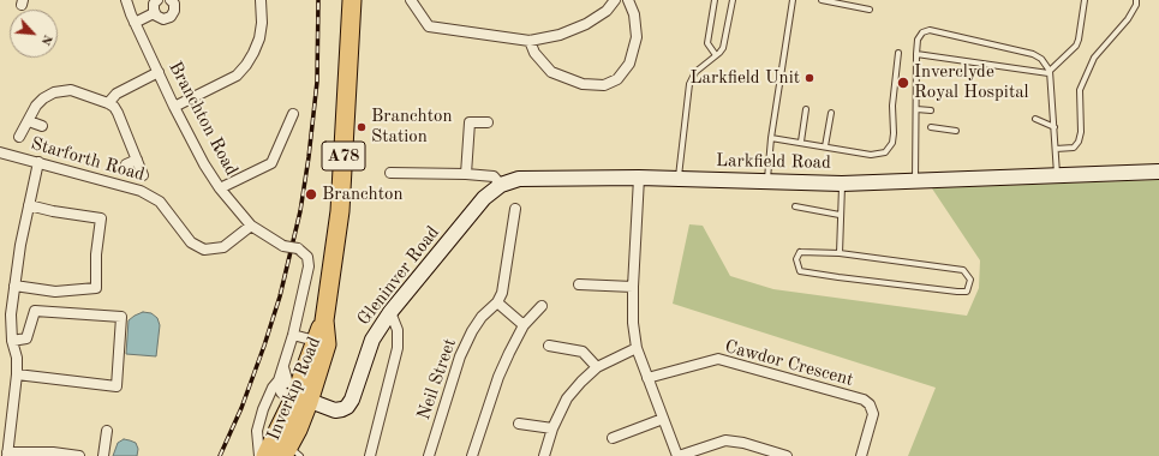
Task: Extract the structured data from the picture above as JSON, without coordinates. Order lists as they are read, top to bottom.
{
  "streets": {
    "highway": ["A78", "Inverkip Road"],
    "street": [
      "Branchton Road",
      "Starforth Road",
      "Larkfield Road",
      "Gleninver Road",
      "Cawdor Crescent",
      "Neil Street"
    ]
  },
  "crossings": [
    ["Branchton Road", "Starforth Road"],
    ["Larkfield Road", "Gleninver Road"],
    ["Gleninver Road", "Inverkip Road"]
  ],
  "places": [
    "Larkfield Unit",
    "Inverclyde Royal Hospital",
    "Branchton Station",
    "Branchton"
  ],
  "north": "bottom right"
}
